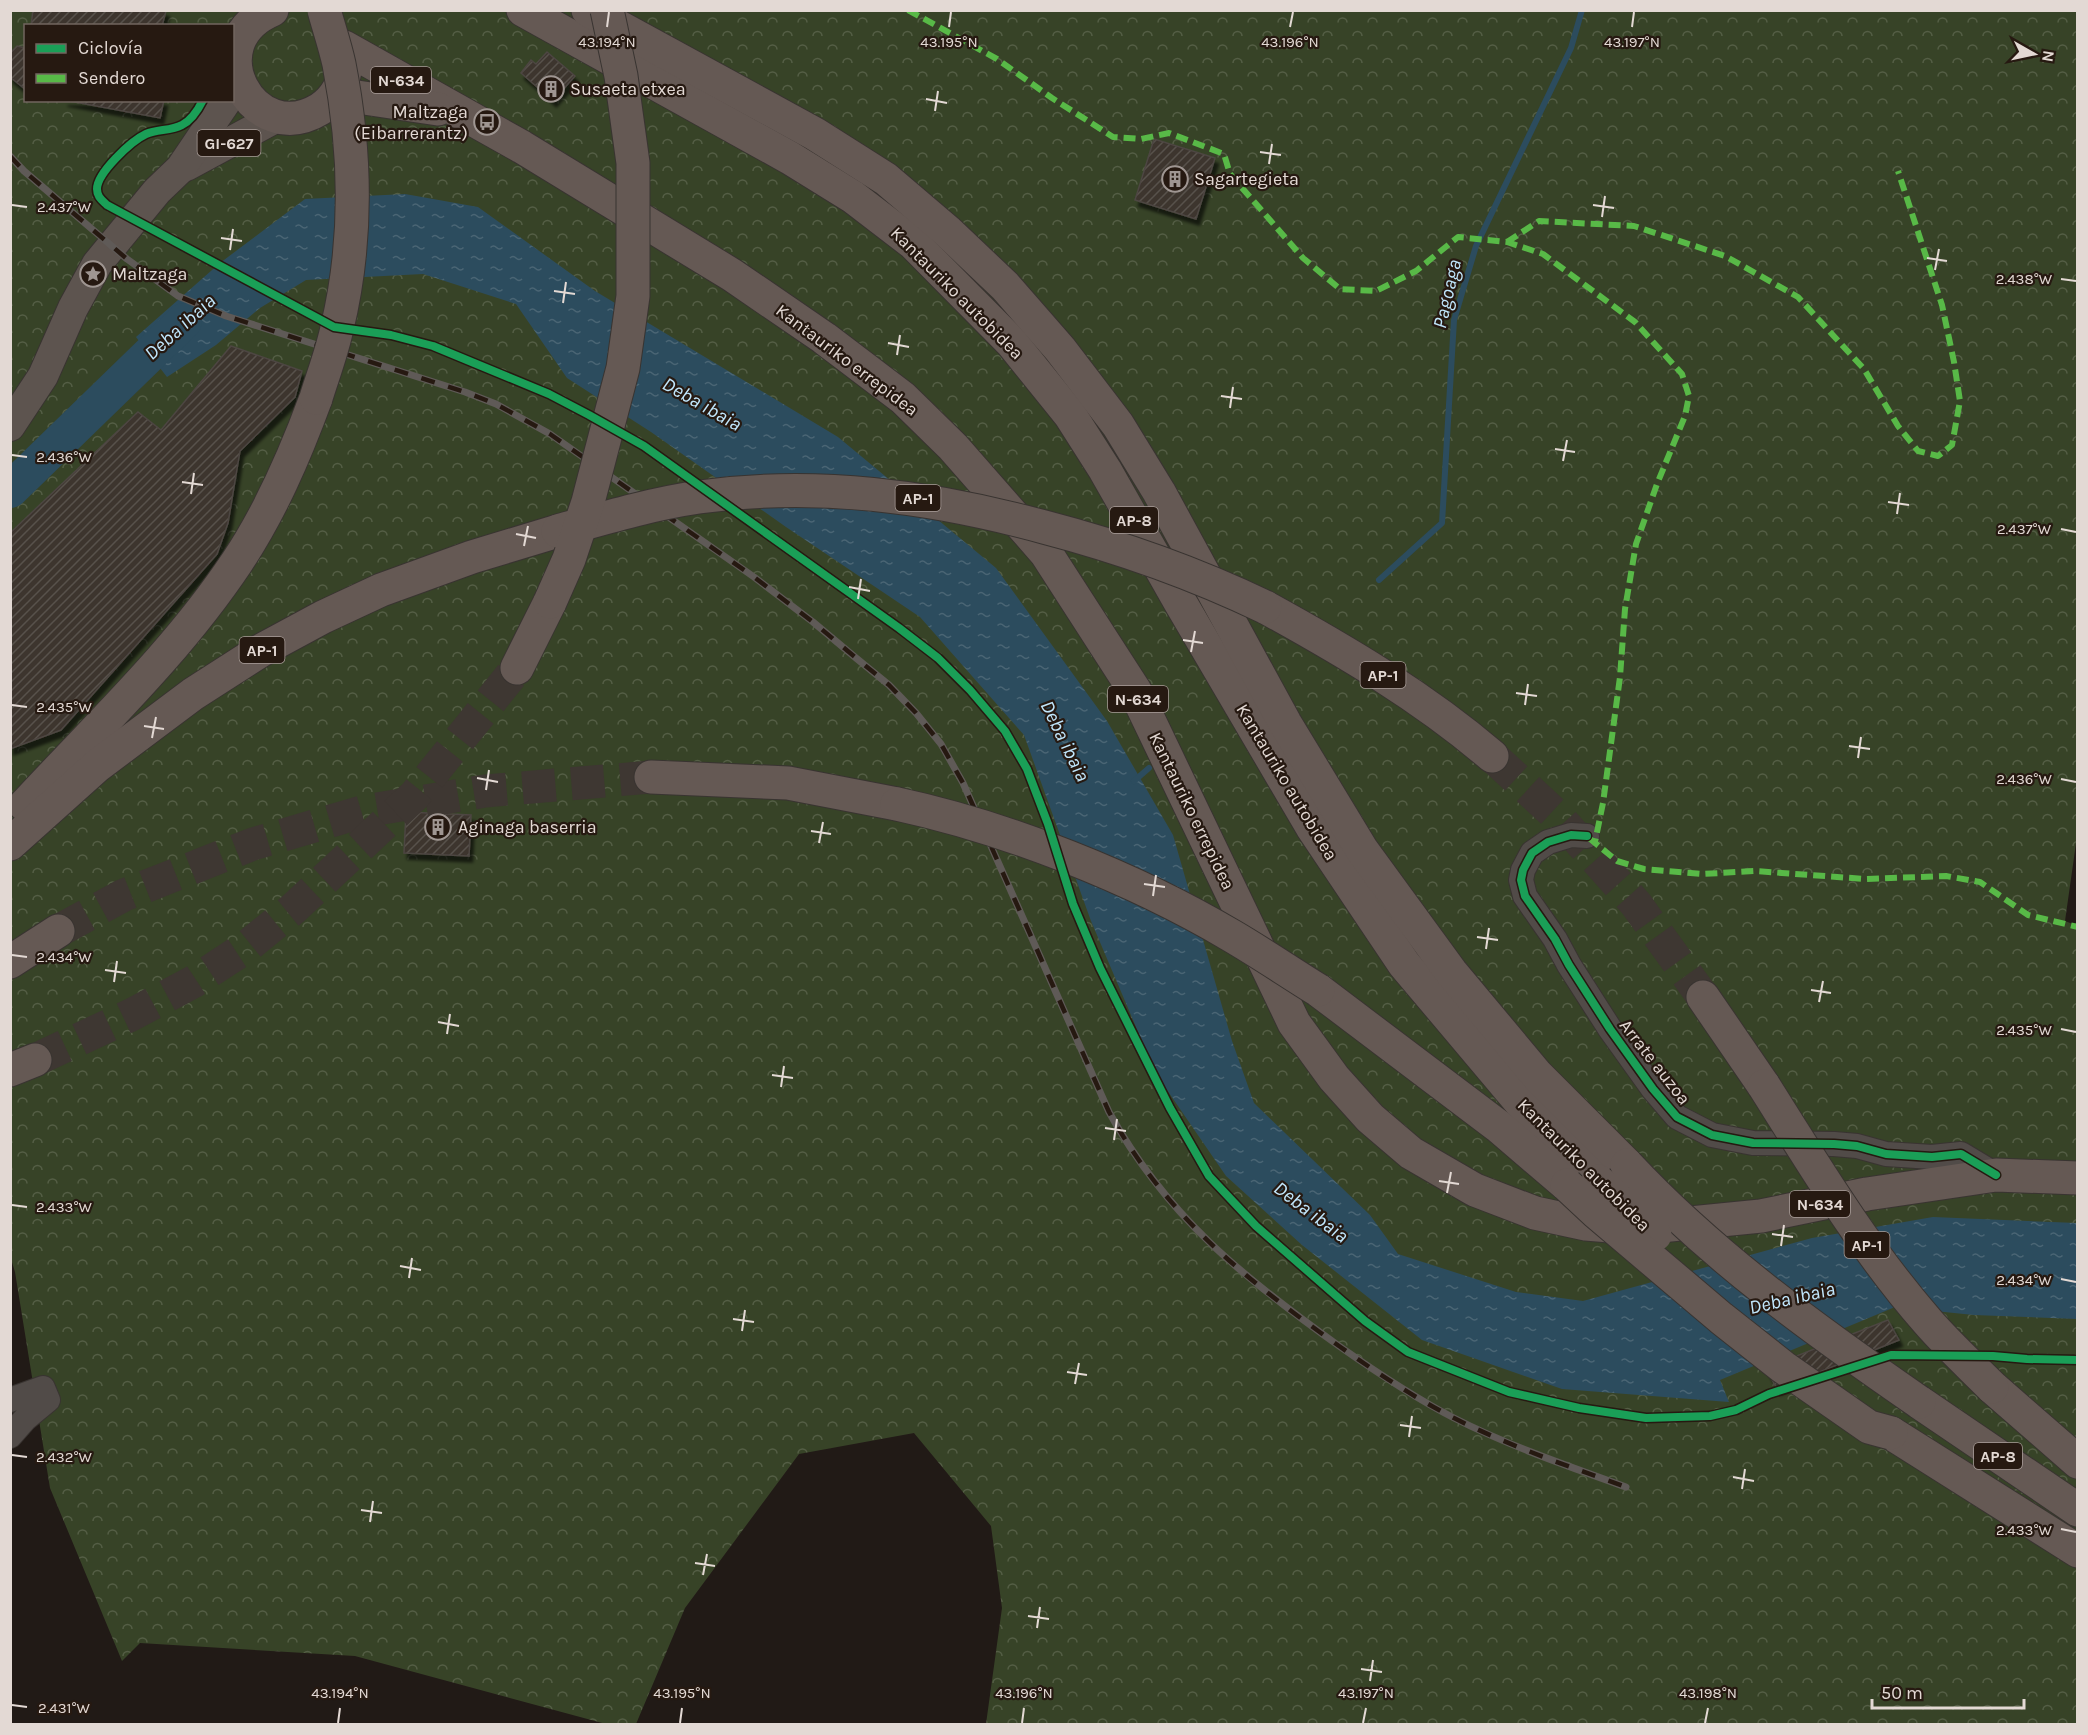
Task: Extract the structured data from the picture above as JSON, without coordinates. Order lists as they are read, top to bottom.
{
  "streets": {
    "highway": [
      "N-634",
      "Kantauriko autobidea",
      "Kantauriko errepidea",
      "AP-1",
      "AP-8"
    ],
    "main road": ["GI-627"],
    "street": ["Arrate auzoa"]
  },
  "crossings": [
    ["N-634", "Kantauriko errepidea"],
    ["Kantauriko errepidea", "Arrate auzoa"]
  ],
  "water": ["Pagoaga", "Deba ibaia"],
  "places": {
    "building": ["Susaeta etxea", "Sagartegieta", "Aginaga baserria"],
    "bus stop": ["Maltzaga (Eibarrerantz)"],
    "place": ["Maltzaga"]
  },
  "legend": ["Ciclovía", "Sendero"],
  "scale_bar": "50 m",
  "north": "right",
  "coordinates": [
    "43.194°N",
    "43.195°N",
    "43.196°N",
    "43.197°N",
    "2.437°W",
    "2.438°W",
    "2.436°W",
    "2.435°W",
    "2.434°W",
    "2.433°W",
    "2.432°W",
    "43.198°N",
    "2.431°W"
  ]
}
